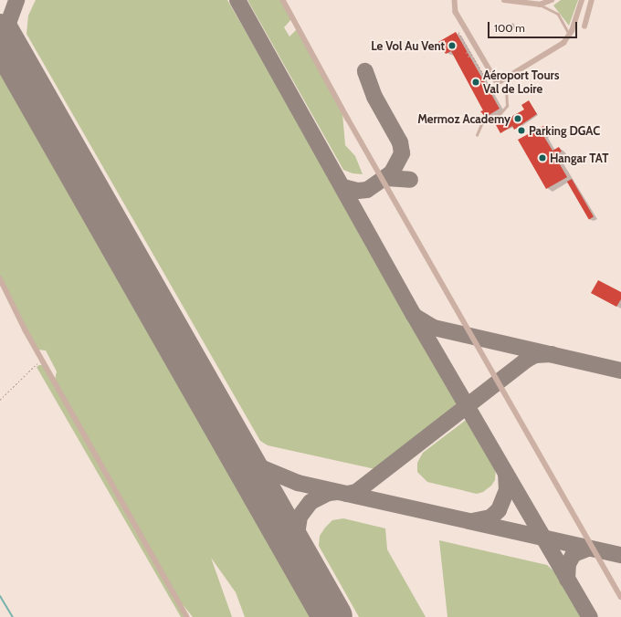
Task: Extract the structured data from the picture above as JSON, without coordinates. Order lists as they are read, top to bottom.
{
  "places": [
    "Le Vol Au Vent",
    "Aéroport Tours Val de Loire",
    "Mermoz Academy",
    "Parking DGAC",
    "Hangar TAT"
  ],
  "scale_bar": "100 m"
}
